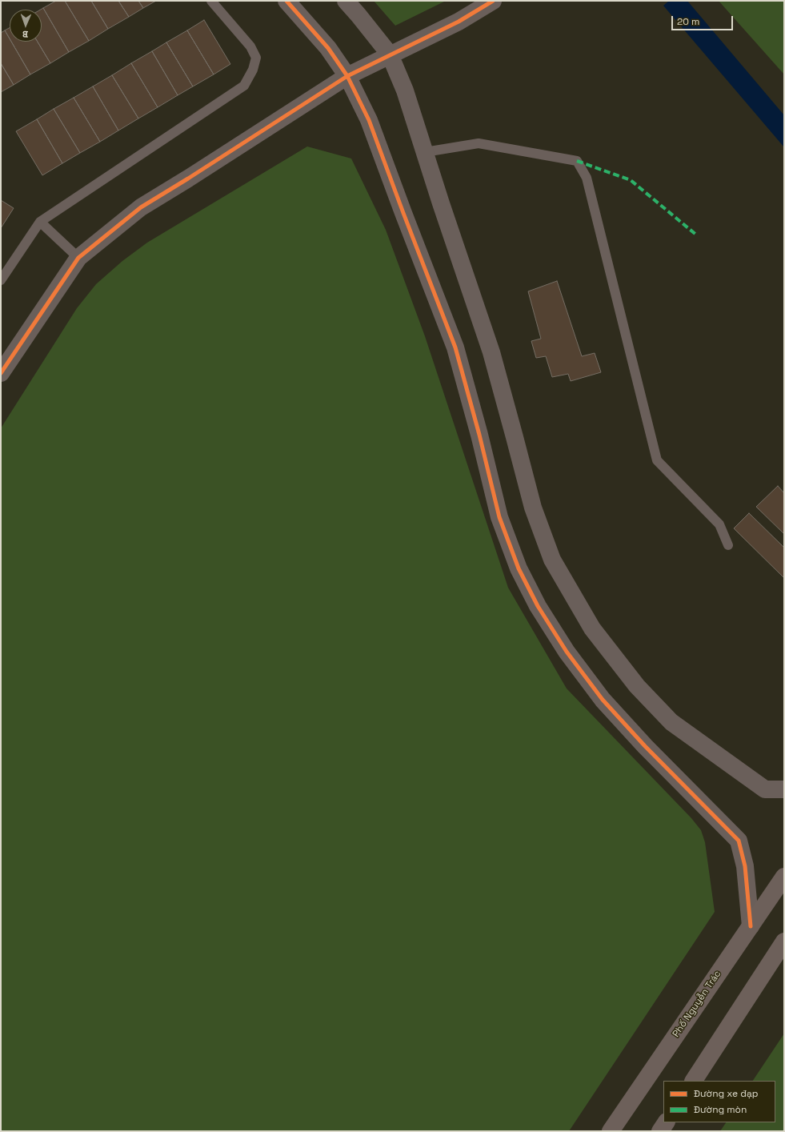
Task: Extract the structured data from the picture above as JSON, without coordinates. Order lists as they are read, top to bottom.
{
  "streets": {
    "main road": ["Phố Nguyễn Trác"]
  },
  "legend": ["Đường xe đạp", "Đường mòn"],
  "scale_bar": "20 m",
  "north": "bottom"
}
